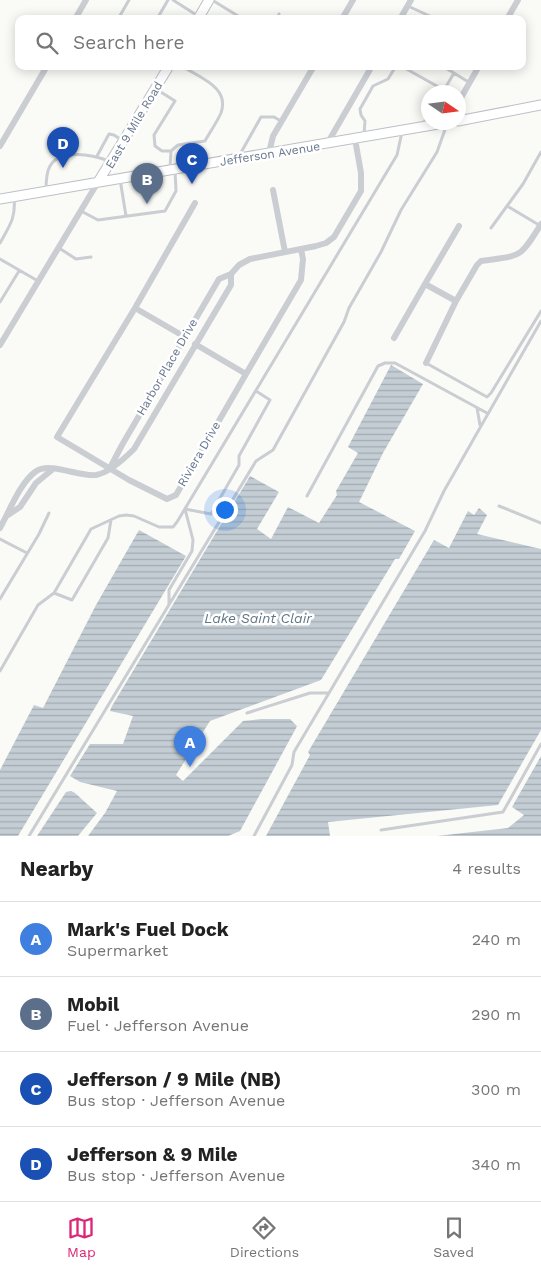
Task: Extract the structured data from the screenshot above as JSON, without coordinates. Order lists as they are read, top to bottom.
{
  "streets": {
    "main road": ["East 9 Mile Road", "Jefferson Avenue"],
    "street": ["Harbor Place Drive", "Riviera Drive"]
  },
  "crossings": [
    ["East 9 Mile Road", "Jefferson Avenue"],
    ["Harbor Place Drive", "Riviera Drive"]
  ],
  "water": ["Lake Saint Clair"],
  "north": "right",
  "page": {
    "search": "Search here",
    "pins": [
      "D",
      "C",
      "B",
      "A"
    ],
    "heading": ["Nearby", "4 results"],
    "list": [
      {
        "mark": "A",
        "name": "Mark's Fuel Dock",
        "note": "Supermarket",
        "value": "240 m"
      },
      {
        "mark": "B",
        "name": "Mobil",
        "note": "Fuel · Jefferson Avenue",
        "value": "290 m"
      },
      {
        "mark": "C",
        "name": "Jefferson / 9 Mile (NB)",
        "note": "Bus stop · Jefferson Avenue",
        "value": "300 m"
      },
      {
        "mark": "D",
        "name": "Jefferson & 9 Mile",
        "note": "Bus stop · Jefferson Avenue",
        "value": "340 m"
      }
    ],
    "nav": ["Map", "Directions", "Saved"]
  }
}
